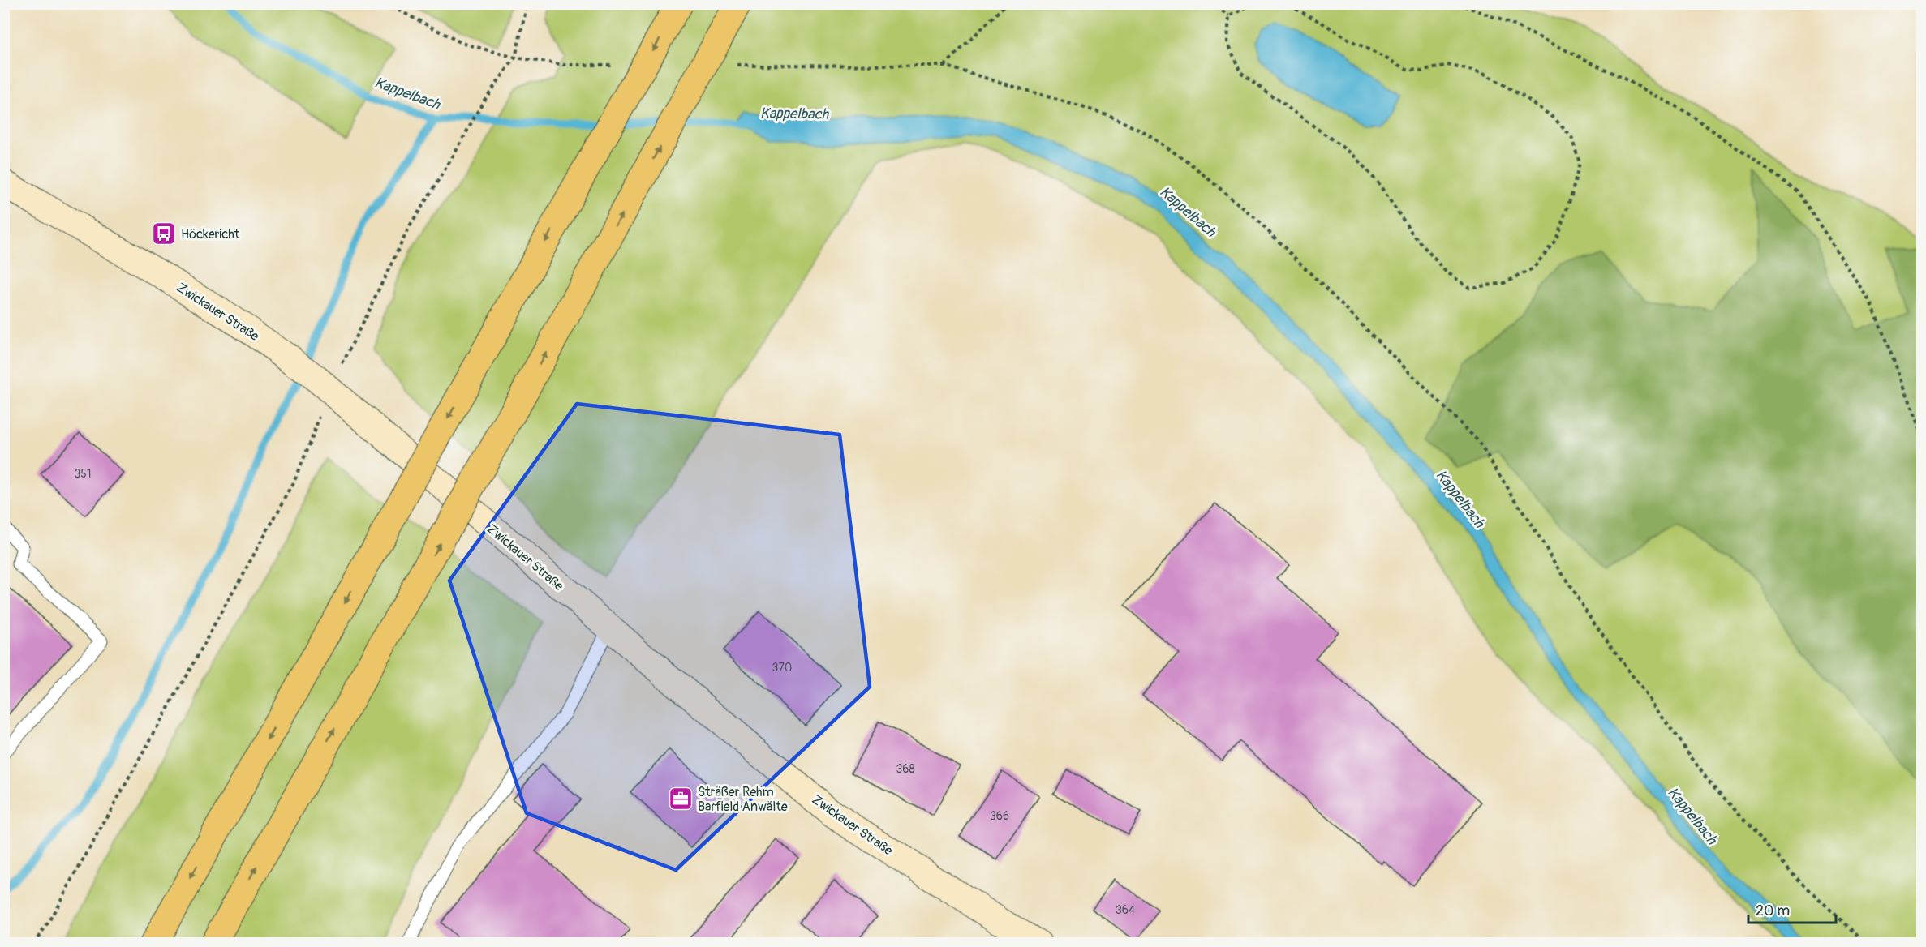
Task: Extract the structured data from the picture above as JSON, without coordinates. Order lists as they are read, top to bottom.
{
  "streets": {
    "main road": ["Zwickauer Straße"]
  },
  "water": ["Kappelbach"],
  "places": {
    "bus stop": ["Höckericht"],
    "office": ["Sträßer Rehm Barfield Anwälte"]
  },
  "house_numbers": [
    "351",
    "370",
    "368",
    "366",
    "364"
  ],
  "scale_bar": "20 m"
}
